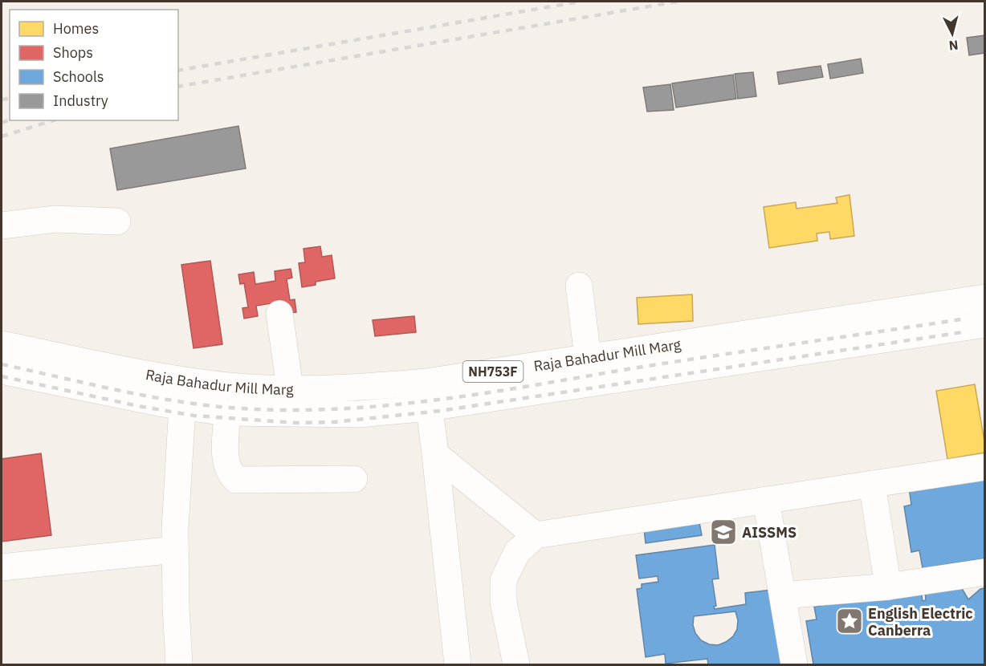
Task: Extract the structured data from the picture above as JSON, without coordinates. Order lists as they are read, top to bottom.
{
  "streets": {
    "main road": ["Raja Bahadur Mill Marg", "NH753F"]
  },
  "places": {
    "school or university": ["AISSMS"],
    "place": ["English Electric Canberra"]
  },
  "legend": [
    "Homes",
    "Shops",
    "Schools",
    "Industry"
  ],
  "north": "bottom"
}
